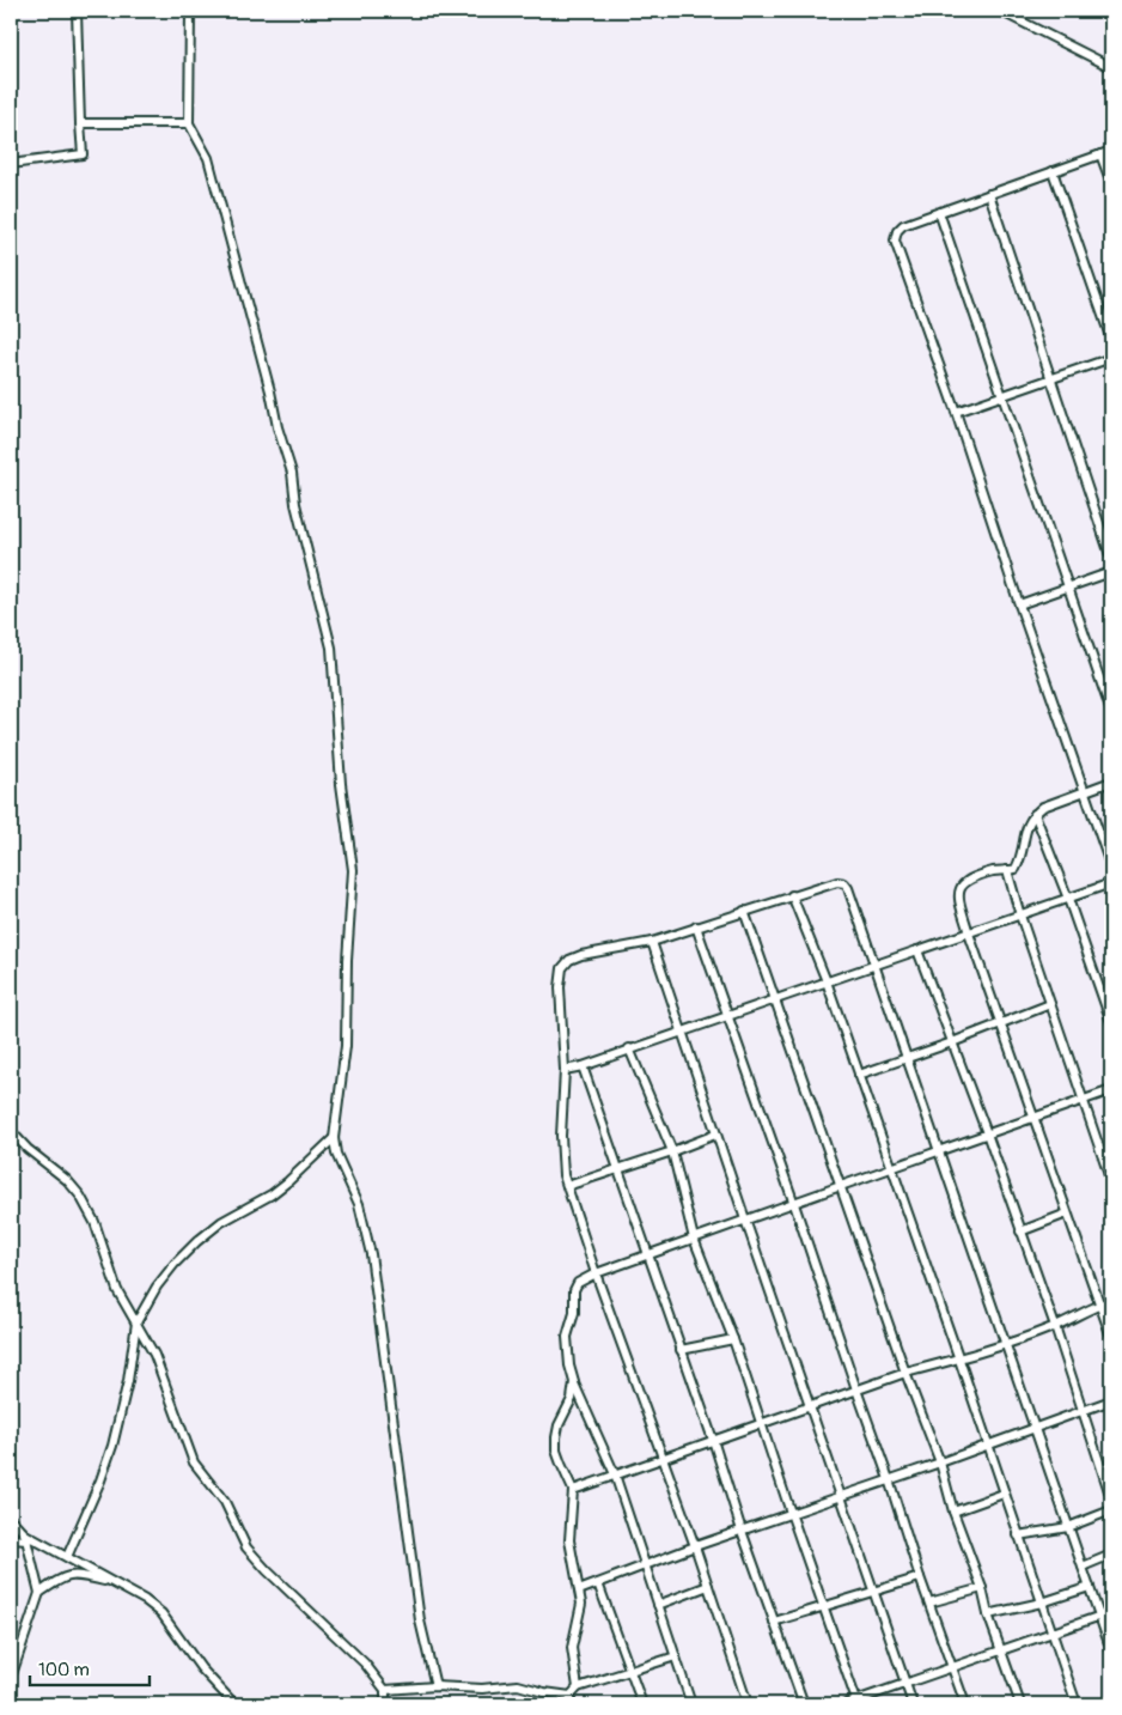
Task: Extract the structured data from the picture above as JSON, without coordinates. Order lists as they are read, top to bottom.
{
  "scale_bar": "100 m"
}
